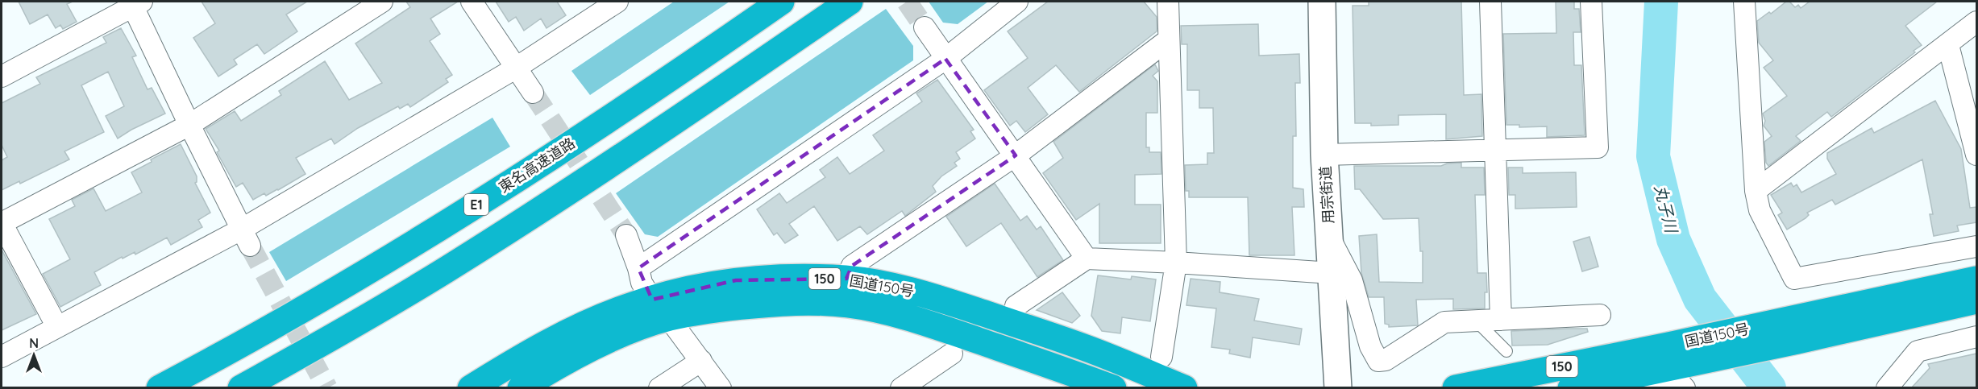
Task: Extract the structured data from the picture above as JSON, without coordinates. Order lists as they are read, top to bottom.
{
  "streets": {
    "highway": [
      "東名高速道路",
      "E1",
      "150",
      "国道150号"
    ],
    "street": ["用宗街道"]
  },
  "water": ["丸子川"],
  "north": "top"
}
